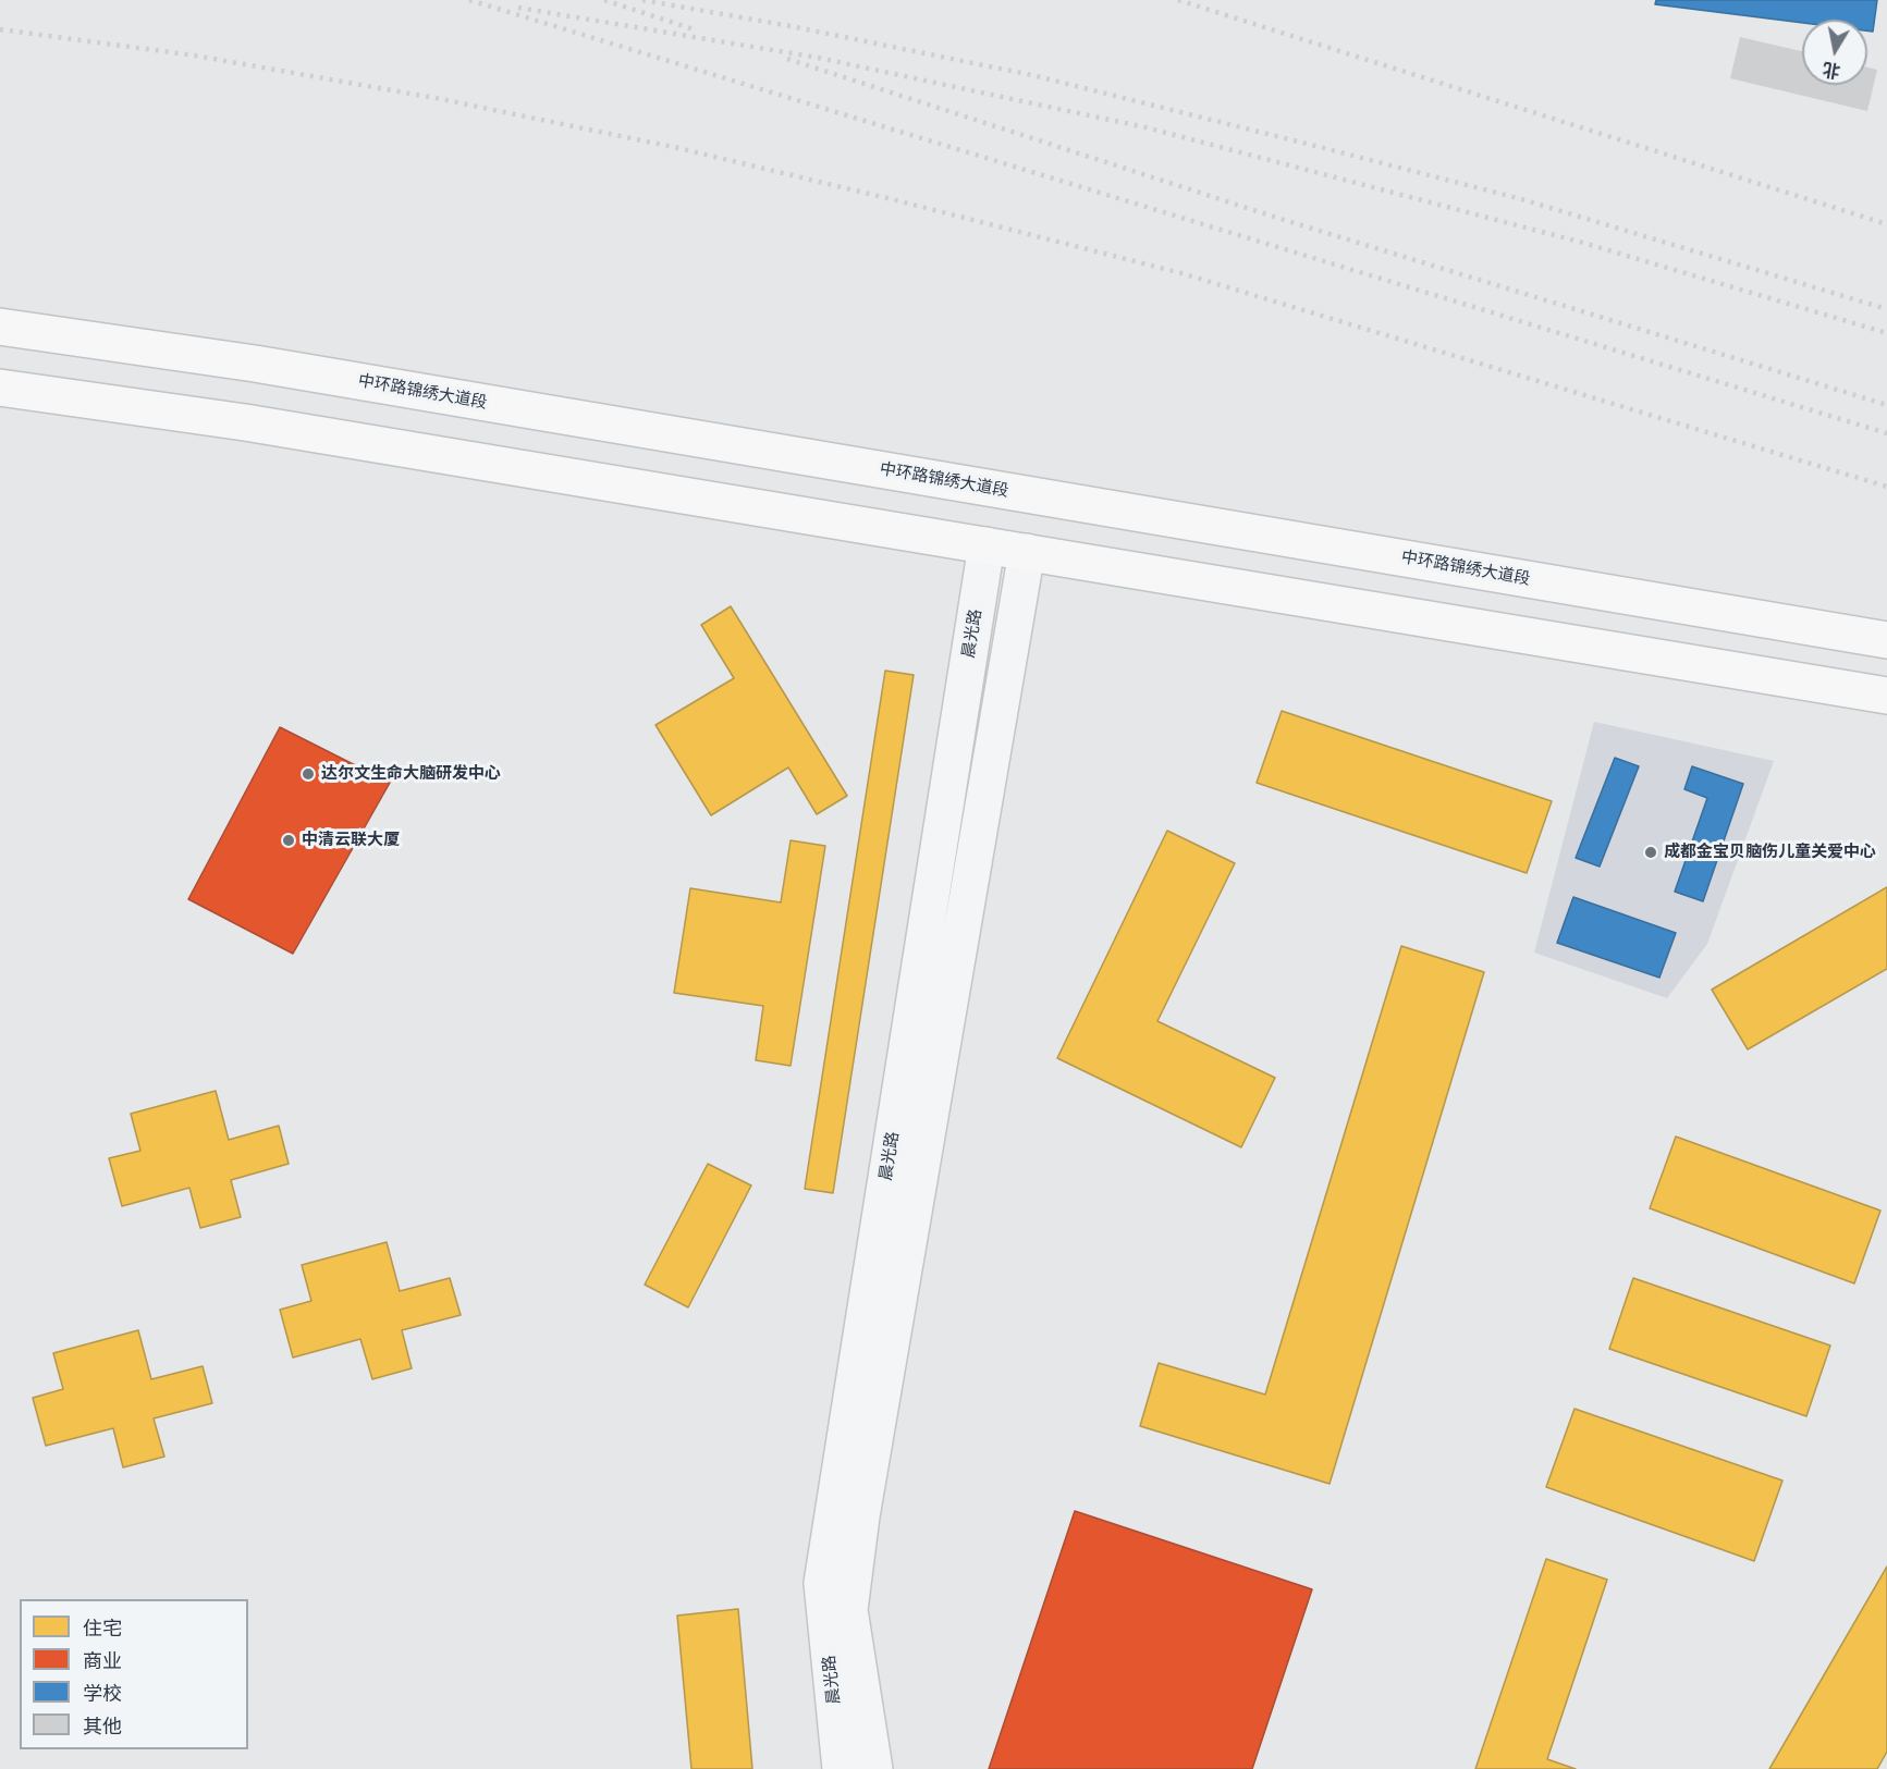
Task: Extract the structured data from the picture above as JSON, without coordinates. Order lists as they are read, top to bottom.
{
  "streets": {
    "main road": ["中环路锦绣大道段"],
    "street": ["晨光路"]
  },
  "places": ["达尔文生命大脑研发中心", "中清云联大厦", "成都金宝贝脑伤儿童关爱中心"],
  "legend": [
    "住宅",
    "商业",
    "学校",
    "其他"
  ],
  "north": "bottom"
}
